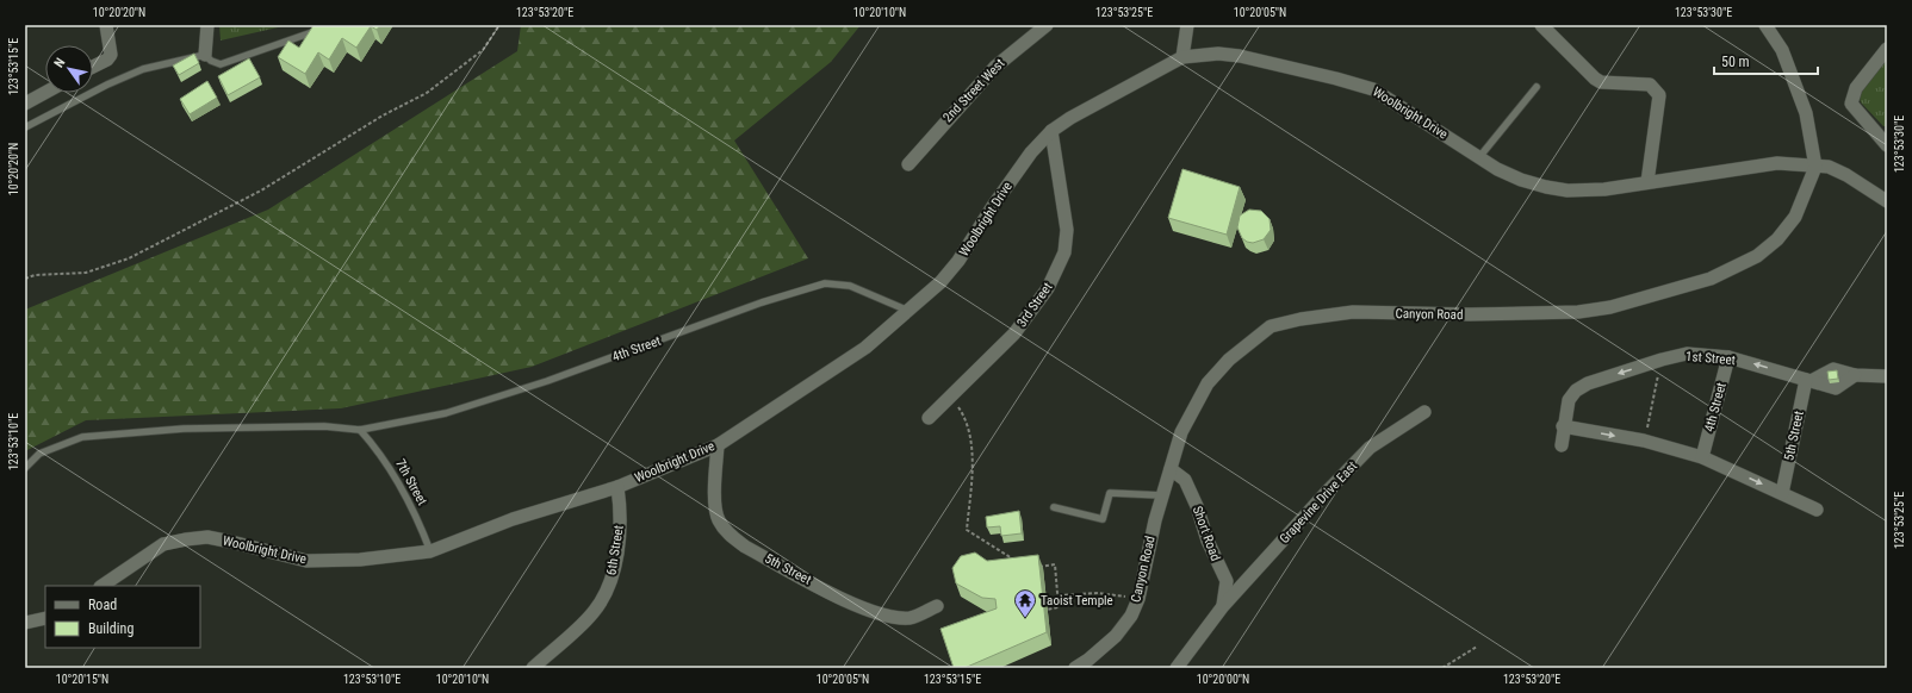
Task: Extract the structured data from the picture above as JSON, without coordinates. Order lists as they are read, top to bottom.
{
  "streets": {
    "street": [
      "2nd Street West",
      "Woolbright Drive",
      "3rd Street",
      "Canyon Road",
      "4th Street",
      "1st Street",
      "5th Street",
      "Grapevine Drive East",
      "Short Road",
      "6th Street"
    ],
    "lane": ["7th Street"]
  },
  "crossings": [
    ["Woolbright Drive", "3rd Street"],
    ["Woolbright Drive", "Canyon Road"],
    ["Woolbright Drive", "4th Street"],
    ["Woolbright Drive", "5th Street"],
    ["Woolbright Drive", "7th Street"],
    ["Woolbright Drive", "6th Street"],
    ["Canyon Road", "Short Road"],
    ["4th Street", "1st Street"],
    ["4th Street", "7th Street"],
    ["1st Street", "5th Street"],
    ["Grapevine Drive East", "Short Road"]
  ],
  "places": {
    "temple": ["Taoist Temple"]
  },
  "legend": ["Road", "Building"],
  "scale_bar": "50 m",
  "north": "top left",
  "coordinates": [
    "10°20'20\"N",
    "123°53'20\"E",
    "10°20'10\"N",
    "123°53'25\"E",
    "10°20'05\"N",
    "123°53'30\"E",
    "123°53'15\"E",
    "123°53'10\"E",
    "10°20'15\"N",
    "10°20'00\"N"
  ]
}
